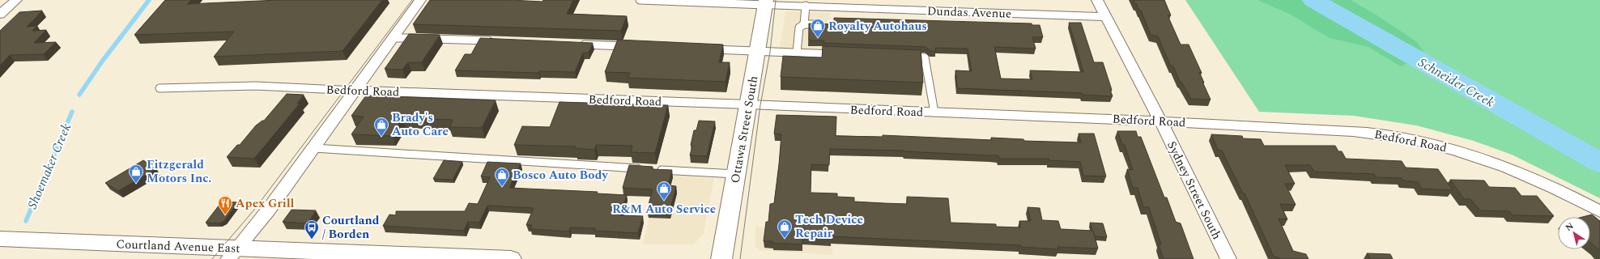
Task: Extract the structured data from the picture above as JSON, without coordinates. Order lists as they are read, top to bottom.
{
  "streets": {
    "main road": ["Ottawa Street South", "Courtland Avenue East"],
    "street": ["Dundas Avenue", "Bedford Road", "Sydney Street South"]
  },
  "crossings": [
    ["Dundas Avenue", "Ottawa Street South"],
    ["Dundas Avenue", "Sydney Street South"],
    ["Bedford Road", "Ottawa Street South"],
    ["Bedford Road", "Sydney Street South"]
  ],
  "water": ["Schneider Creek", "Shoemaker Creek"],
  "places": {
    "shop": [
      "Royalty Autohaus",
      "Brady's Auto Care",
      "Fitzgerald Motors Inc.",
      "Bosco Auto Body",
      "R&M Auto Service",
      "Tech Device Repair"
    ],
    "restaurant": ["Apex Grill"],
    "bus stop": ["Courtland / Borden"]
  },
  "north": "top left"
}
